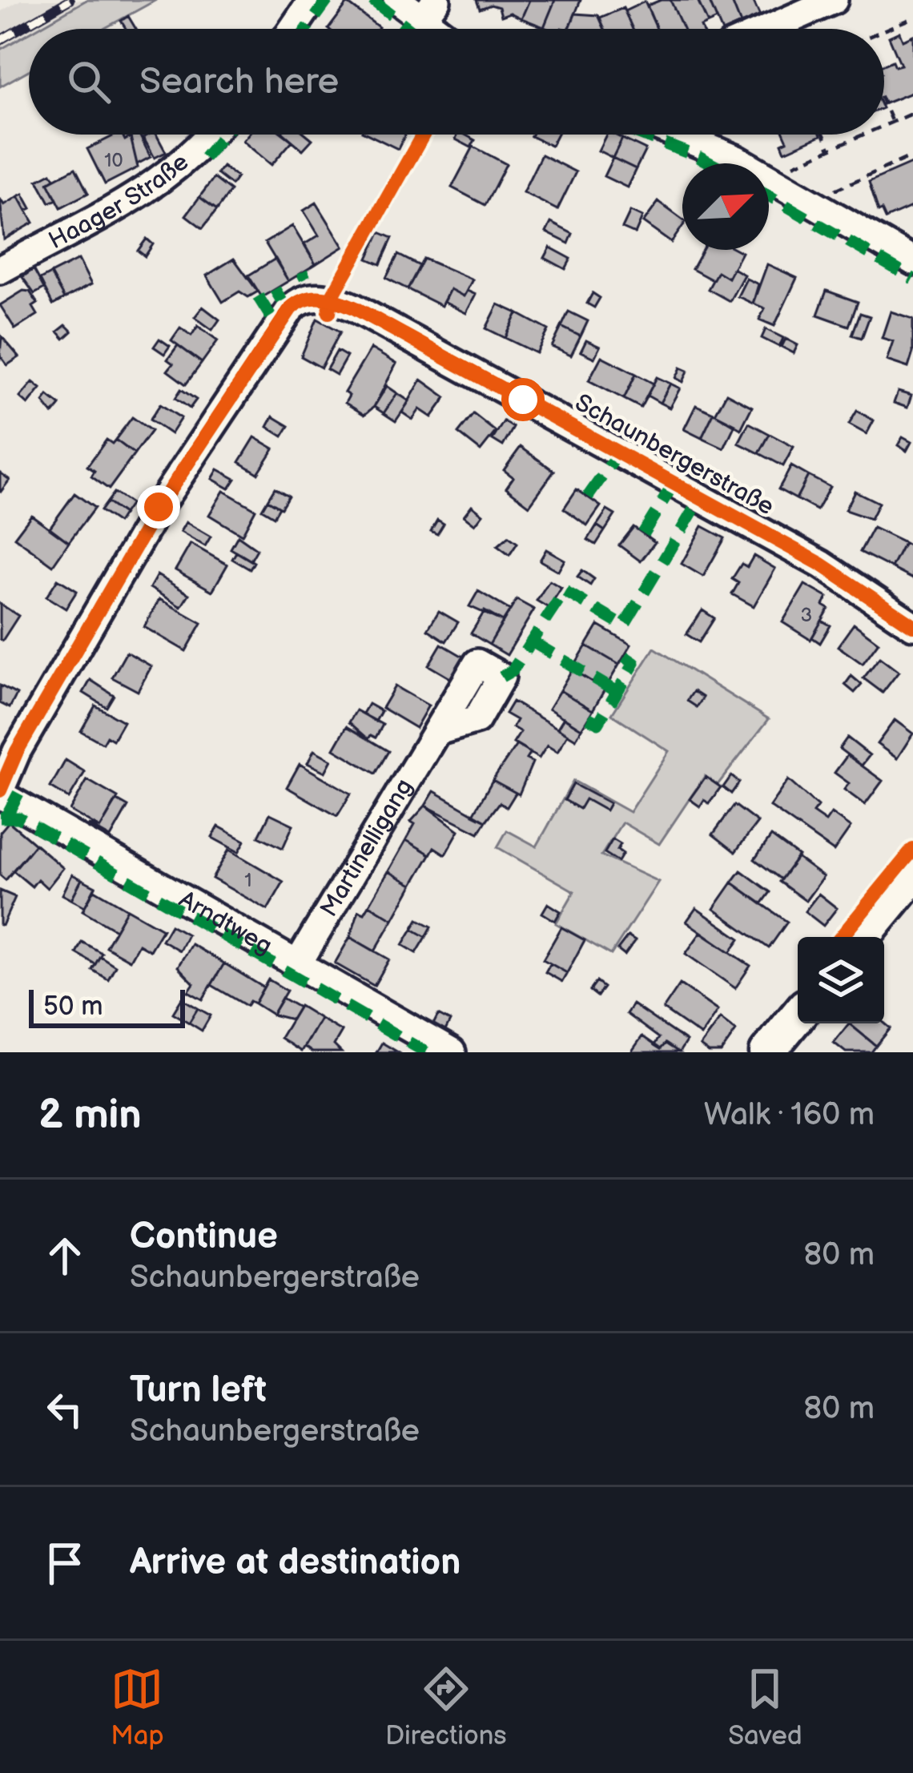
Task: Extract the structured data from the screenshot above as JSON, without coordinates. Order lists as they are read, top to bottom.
{
  "streets": {
    "street": [
      "Haager Straße",
      "Schaunbergerstraße",
      "Martinelligang",
      "Arndtweg"
    ]
  },
  "crossings": [
    ["Schaunbergerstraße", "Arndtweg"],
    ["Martinelligang", "Arndtweg"]
  ],
  "house_numbers": ["10", "3", "1"],
  "scale_bar": "50 m",
  "north": "top right",
  "page": {
    "search": "Search here",
    "scale": "50 m",
    "heading": ["2 min", "Walk · 160 m"],
    "list": [
      ["Continue", "Schaunbergerstraße", "80 m"],
      ["Turn left", "Schaunbergerstraße", "80 m"],
      "Arrive at destination"
    ],
    "nav": ["Map", "Directions", "Saved"]
  }
}
